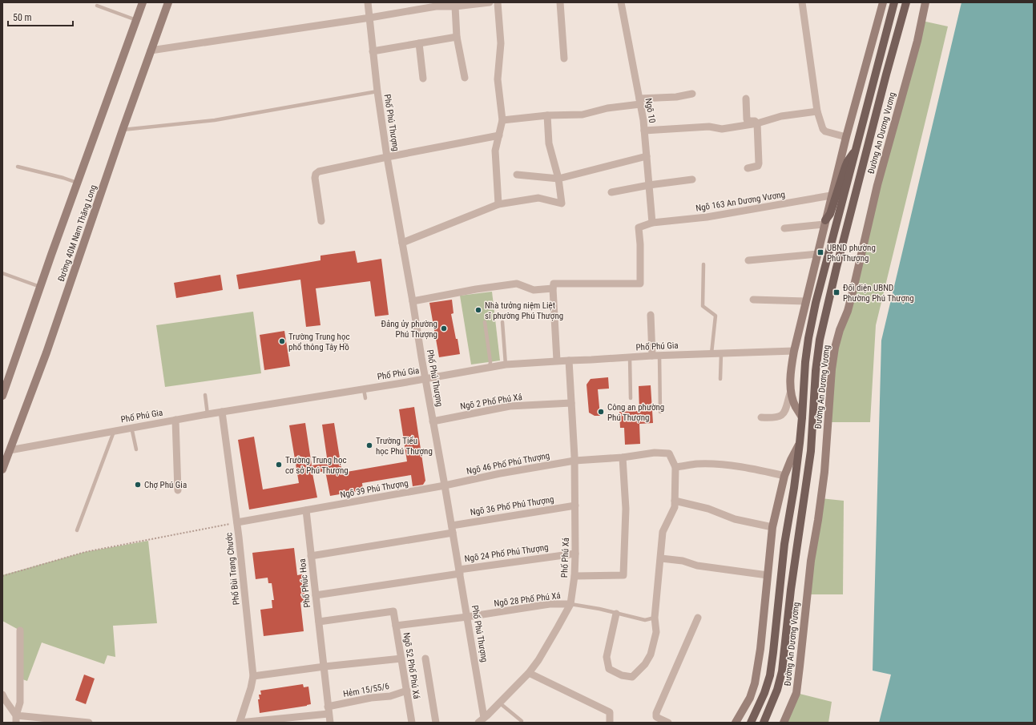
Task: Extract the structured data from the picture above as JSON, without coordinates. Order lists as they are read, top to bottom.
{
  "streets": {
    "main road": ["Đường An Dương Vương"],
    "street": [
      "Ngõ 10",
      "Phố Phú Thượng",
      "Ngõ 163 An Dương Vương",
      "Đường 40M Nam Thăng Long",
      "Phố Phú Gia",
      "Ngõ 2 Phố Phú Xá",
      "Ngõ 46 Phố Phú Thượng",
      "Ngõ 39 Phú Thượng",
      "Ngõ 36 Phố Phú Thượng",
      "Ngõ 24 Phố Phú Thượng",
      "Phố Phú Xá",
      "Phố Bùi Trang Chước",
      "Phố Phúc Hoa",
      "Ngõ 28 Phố Phú Xá",
      "Ngõ 52 Phố Phú Xá",
      "Hẻm 15/55/6"
    ]
  },
  "crossings": [
    ["Ngõ 10", "Ngõ 163 An Dương Vương"],
    ["Phố Phú Thượng", "Phố Phú Gia"],
    ["Phố Phú Thượng", "Ngõ 2 Phố Phú Xá"],
    ["Phố Phú Thượng", "Ngõ 46 Phố Phú Thượng"],
    ["Phố Phú Thượng", "Ngõ 39 Phú Thượng"],
    ["Phố Phú Thượng", "Ngõ 36 Phố Phú Thượng"],
    ["Phố Phú Thượng", "Ngõ 24 Phố Phú Thượng"],
    ["Phố Phú Thượng", "Phố Phú Xá"],
    ["Phố Phú Thượng", "Ngõ 28 Phố Phú Xá"],
    ["Đường An Dương Vương", "Ngõ 163 An Dương Vương"],
    ["Đường An Dương Vương", "Phố Phú Gia"],
    ["Đường 40M Nam Thăng Long", "Phố Phú Gia"],
    ["Phố Phú Gia", "Phố Phú Xá"],
    ["Phố Phú Gia", "Phố Bùi Trang Chước"],
    ["Ngõ 2 Phố Phú Xá", "Phố Phú Xá"],
    ["Ngõ 46 Phố Phú Thượng", "Ngõ 39 Phú Thượng"],
    ["Ngõ 46 Phố Phú Thượng", "Phố Phú Xá"],
    ["Ngõ 39 Phú Thượng", "Phố Phúc Hoa"],
    ["Ngõ 36 Phố Phú Thượng", "Phố Phú Xá"],
    ["Ngõ 36 Phố Phú Thượng", "Phố Phúc Hoa"],
    ["Ngõ 24 Phố Phú Thượng", "Phố Phú Xá"],
    ["Ngõ 24 Phố Phú Thượng", "Phố Phúc Hoa"],
    ["Phố Phú Xá", "Ngõ 28 Phố Phú Xá"],
    ["Phố Bùi Trang Chước", "Hẻm 15/55/6"],
    ["Phố Phúc Hoa", "Ngõ 52 Phố Phú Xá"],
    ["Phố Phúc Hoa", "Hẻm 15/55/6"],
    ["Ngõ 28 Phố Phú Xá", "Ngõ 52 Phố Phú Xá"],
    ["Ngõ 52 Phố Phú Xá", "Hẻm 15/55/6"]
  ],
  "places": {
    "transit": ["UBND phường Phú Thượng", "Đối diện UBND Phường Phú Thượng"],
    "other": [
      "Nhà tưởng niệm Liệt sĩ phường Phú Thượng",
      "Đảng ủy phường Phú Thượng",
      "Trường Trung học phổ thông Tây Hồ",
      "Công an phường Phú Thượng",
      "Trường Tiểu học Phú Thượng",
      "Trường Trung học cơ sở Phú Thượng",
      "Chợ Phú Gia"
    ]
  },
  "scale_bar": "50 m"
}
